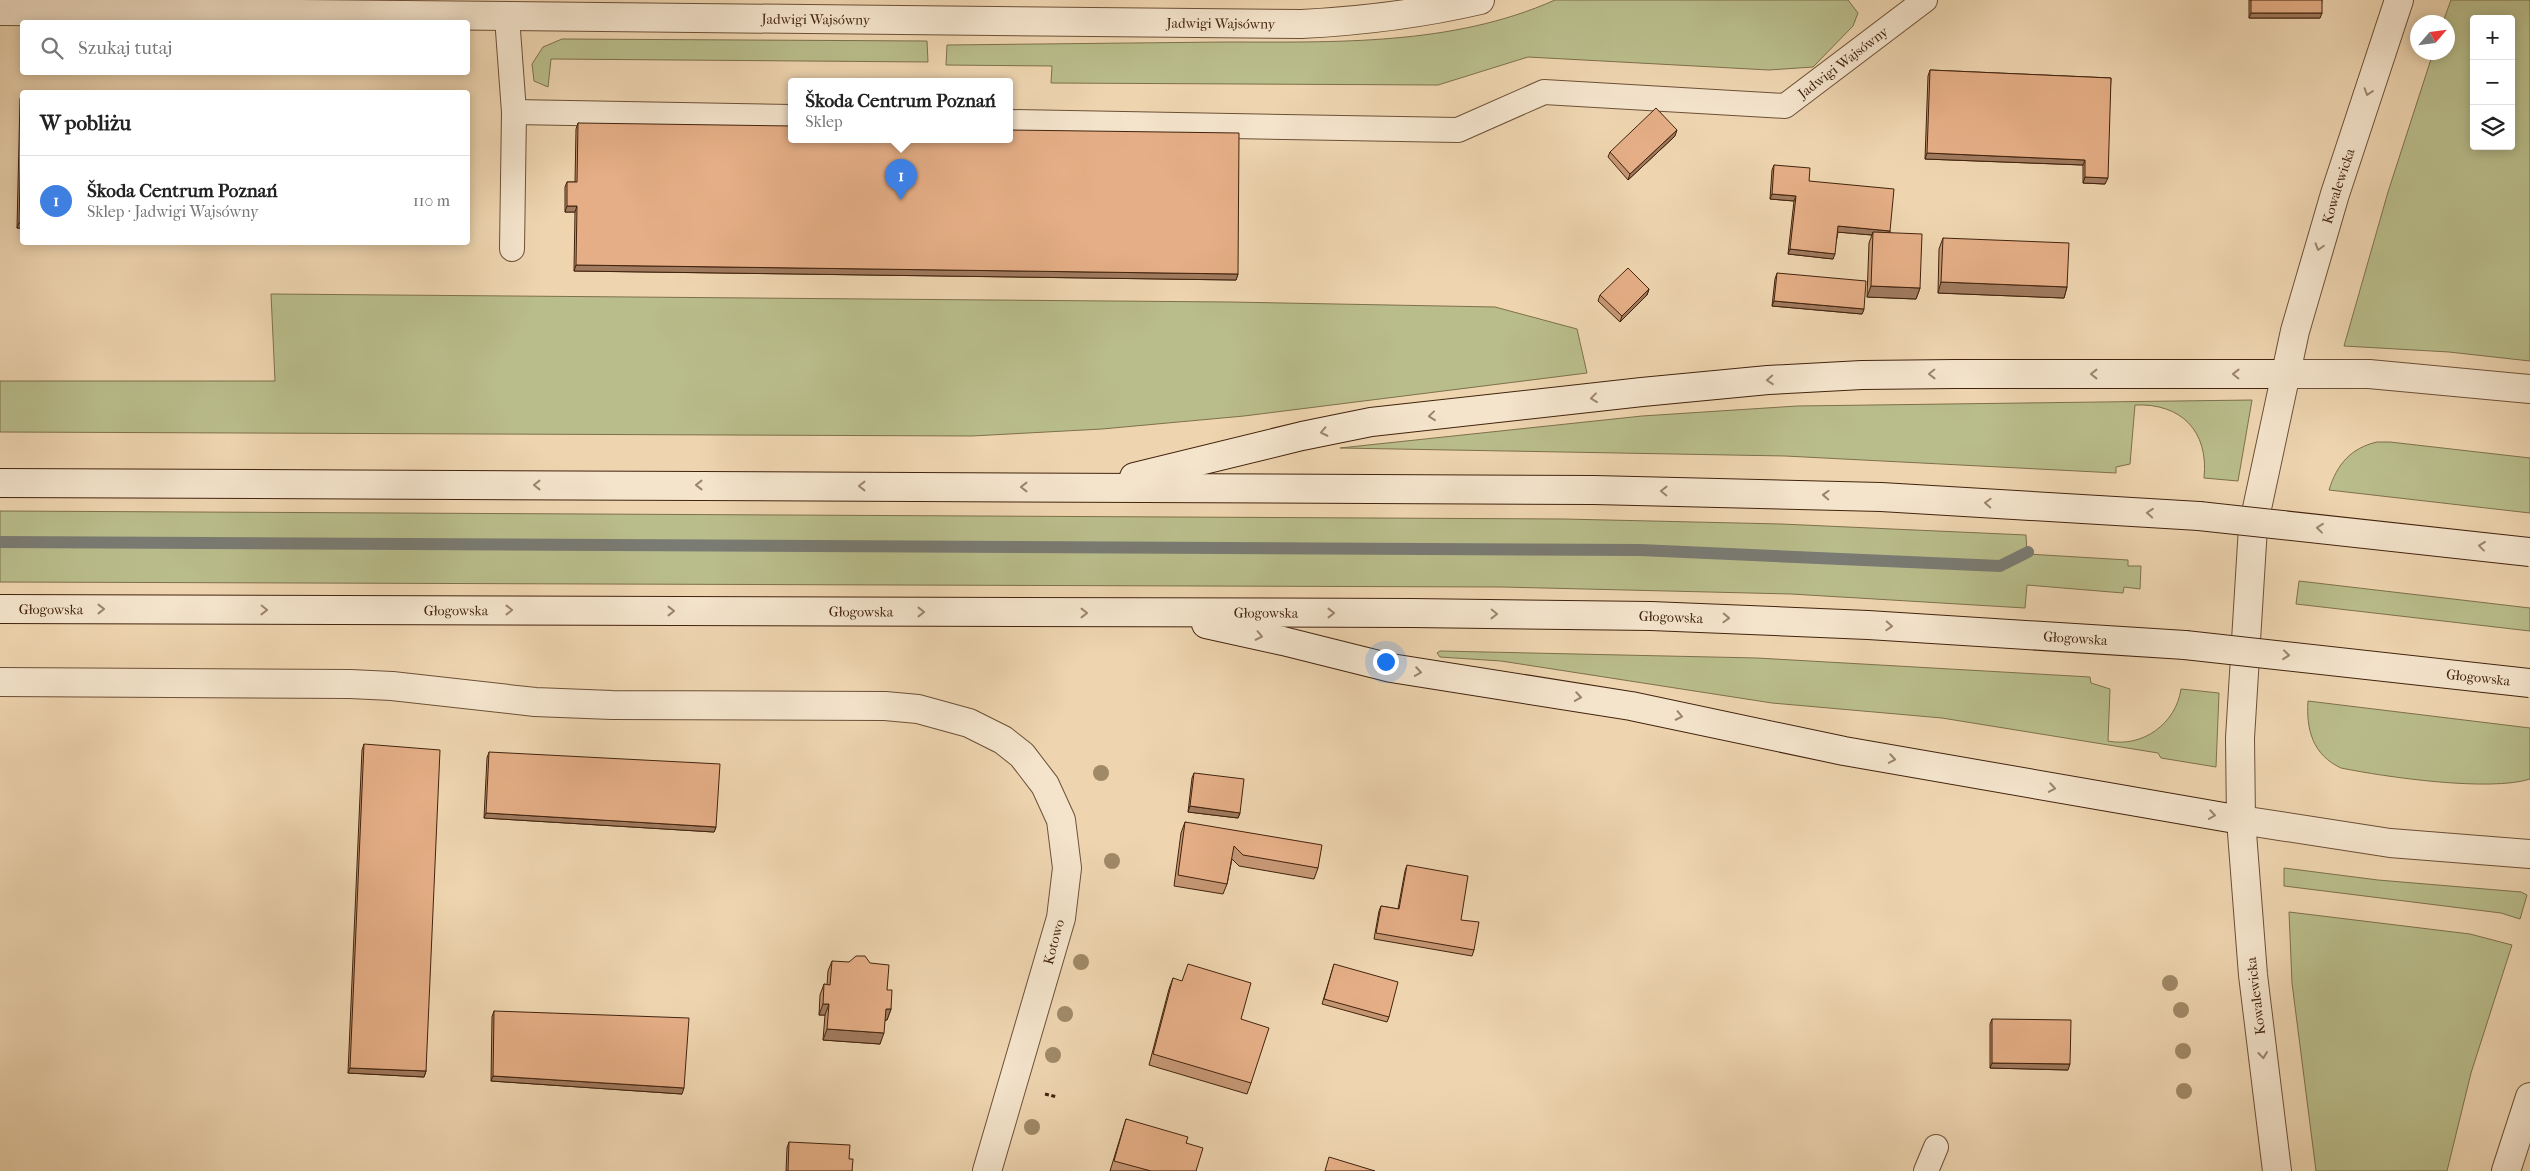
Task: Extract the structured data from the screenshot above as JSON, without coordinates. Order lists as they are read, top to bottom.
{
  "streets": {
    "main road": [
      "Jadwigi Wajsówny",
      "Kowalewicka",
      "Głogowska",
      "Kotowo"
    ]
  },
  "one_way": ["Kowalewicka"],
  "north": "top right",
  "page": {
    "map_buttons": ["+", "−"],
    "search": "Szukaj tutaj",
    "popup": ["Škoda Centrum Poznań", "Sklep"],
    "heading": "W pobliżu",
    "list": [
      {
        "mark": "1",
        "name": "Škoda Centrum Poznań",
        "note": "Sklep · Jadwigi Wajsówny",
        "value": "110 m"
      }
    ],
    "pins": "1"
  }
}
